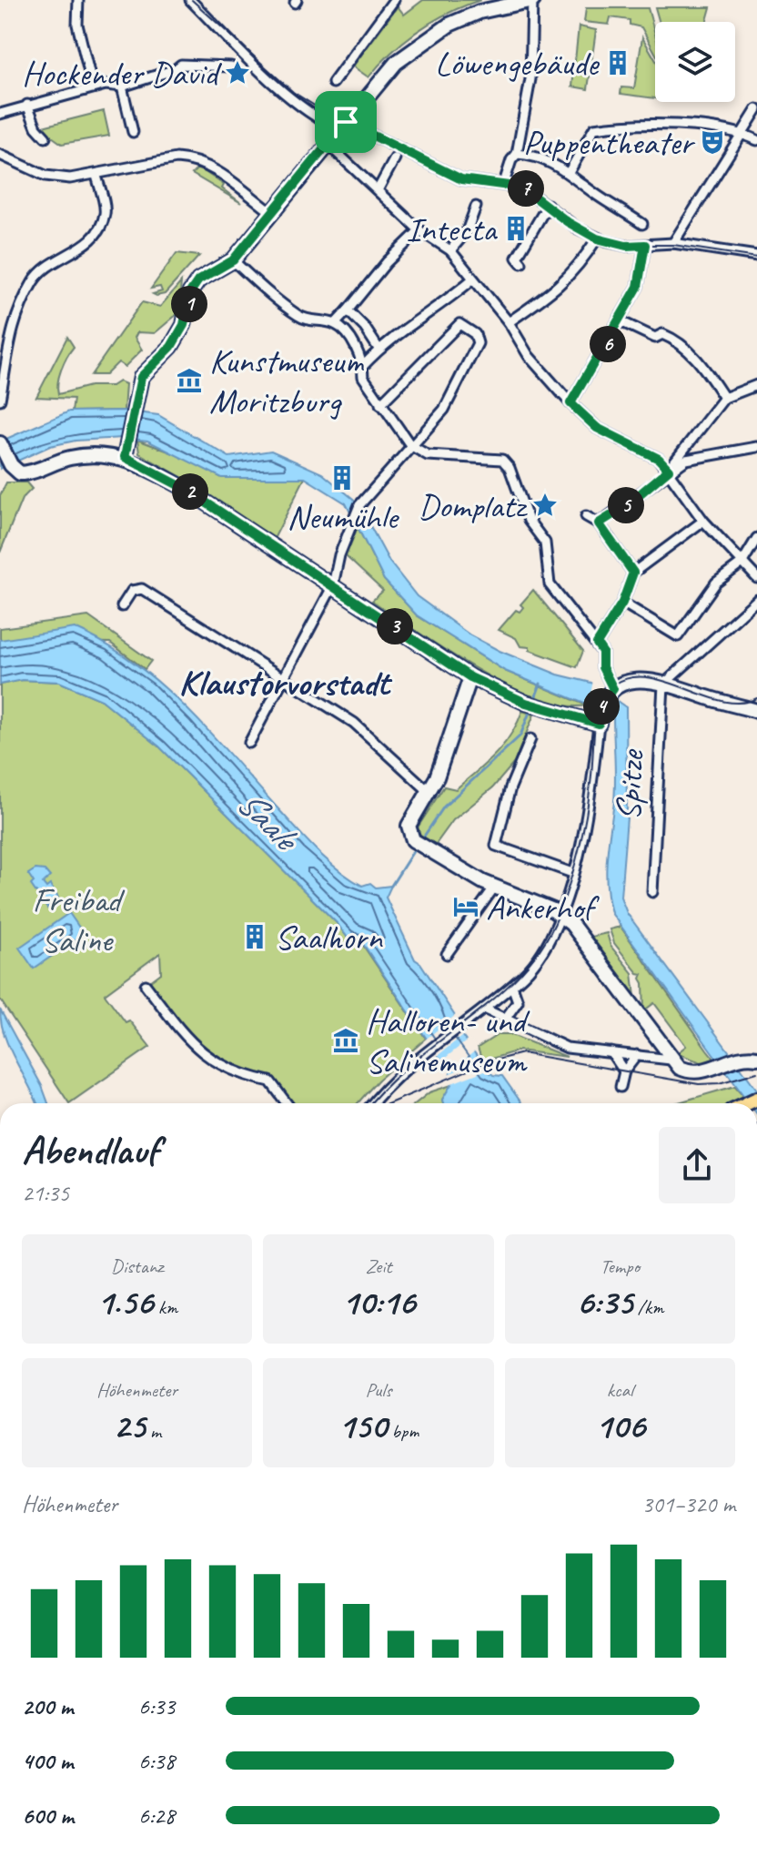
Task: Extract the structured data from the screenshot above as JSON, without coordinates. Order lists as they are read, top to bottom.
{
  "streets": {
    "street": ["Spitze"]
  },
  "districts": ["Klaustorvorstadt"],
  "water": ["Saale"],
  "parks": ["Freibad Saline"],
  "places": {
    "building": [
      "Löwengebäude",
      "Intecta",
      "Neumühle",
      "Saalhorn"
    ],
    "place": ["Hockender David", "Domplatz"],
    "theatre": ["Puppentheater"],
    "museum": ["Kunstmuseum Moritzburg", "Halloren- und Salinemuseum"],
    "hotel": ["Ankerhof"]
  },
  "page": {
    "pins": [
      "7",
      "1",
      "6",
      "2",
      "5",
      "3",
      "4"
    ],
    "heading": ["Abendlauf", "21:35"],
    "stats": [
      ["Distanz", "1.56 km"],
      ["Zeit", "10:16"],
      ["Tempo", "6:35 /km"],
      ["Höhenmeter", "25 m"],
      ["Puls", "150 bpm"],
      ["kcal", "106"]
    ],
    "chart": ["Höhenmeter", "301–320 m"],
    "list": [
      {
        "name": "200 m",
        "note": "6:33"
      },
      {
        "name": "400 m",
        "note": "6:38"
      },
      {
        "name": "600 m",
        "note": "6:28"
      }
    ]
  }
}
